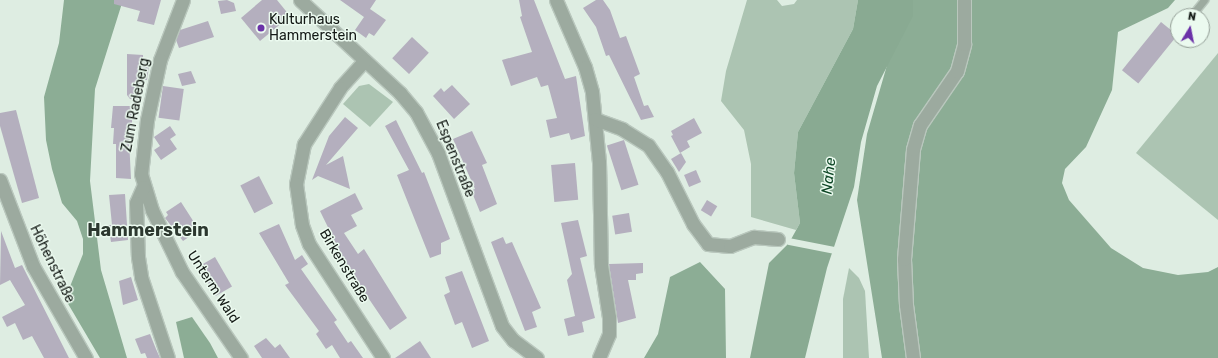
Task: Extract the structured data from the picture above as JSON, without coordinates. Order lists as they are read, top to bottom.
{
  "streets": {
    "street": [
      "Zum Radeberg",
      "Espenstraße",
      "Höhenstraße",
      "Birkenstraße",
      "Unterm Wald"
    ]
  },
  "crossings": [
    ["Zum Radeberg", "Unterm Wald"],
    ["Espenstraße", "Birkenstraße"]
  ],
  "districts": ["Hammerstein"],
  "water": ["Nahe"],
  "places": ["Kulturhaus Hammerstein"],
  "north": "top"
}
